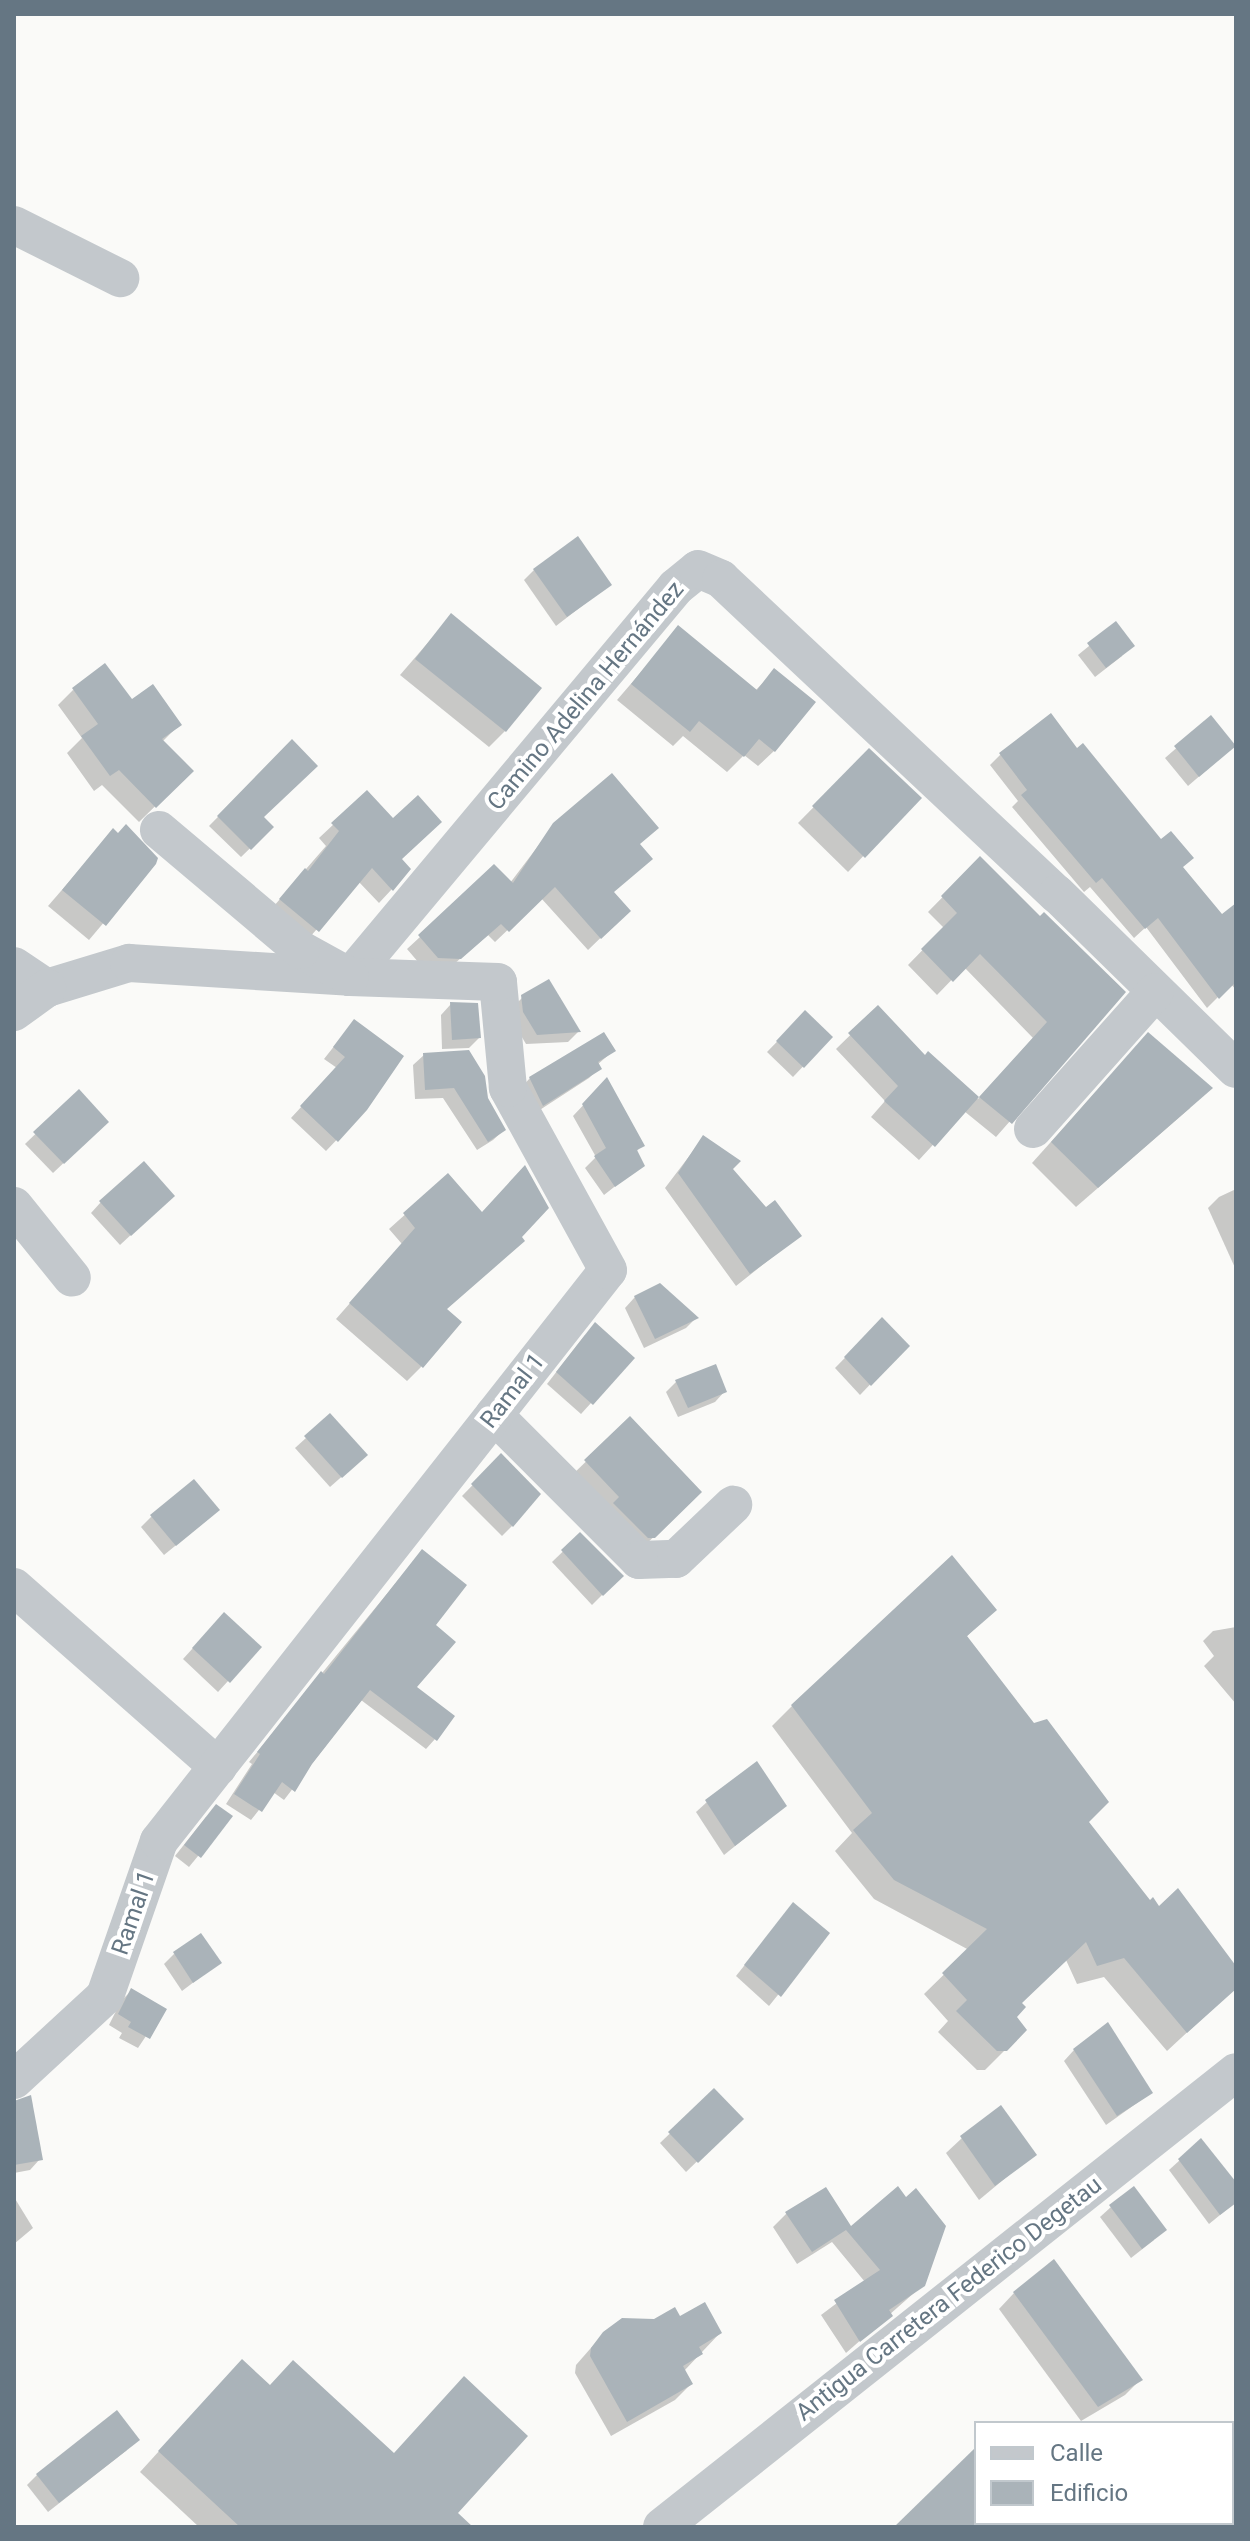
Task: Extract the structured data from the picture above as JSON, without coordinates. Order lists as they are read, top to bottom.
{
  "streets": {
    "street": ["Camino Adelina Hernández", "Ramal 1", "Antigua Carretera Federico Degetau"]
  },
  "crossings": [
    ["Camino Adelina Hernández", "Ramal 1"]
  ],
  "legend": ["Calle", "Edificio"]
}
